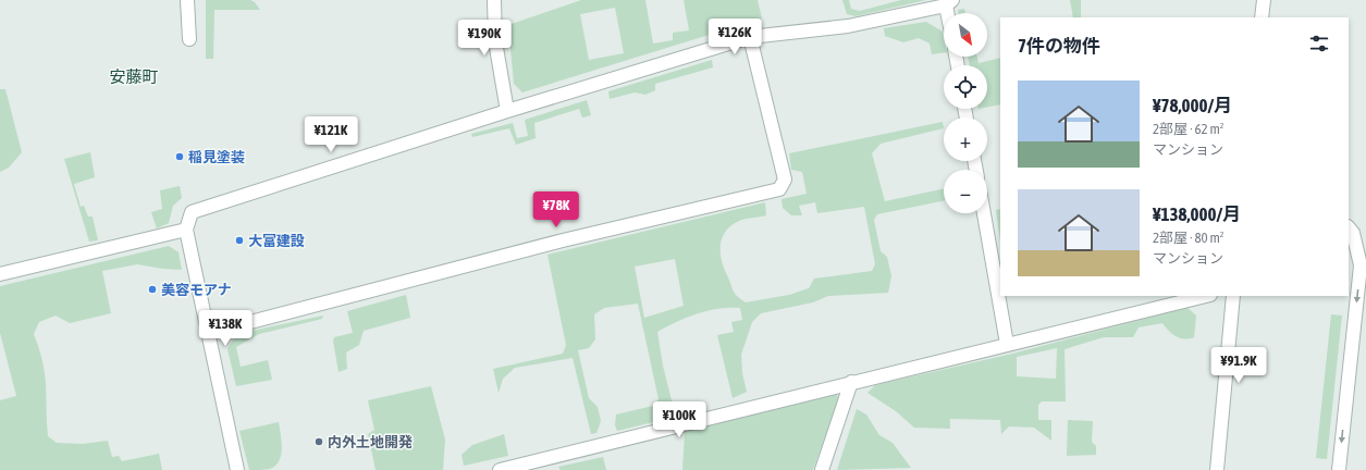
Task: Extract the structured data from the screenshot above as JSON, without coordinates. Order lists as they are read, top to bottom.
{
  "districts": ["安藤町"],
  "places": [
    "稲見塗装",
    "大富建設",
    "美容モアナ",
    "内外土地開発"
  ],
  "north": "bottom right",
  "page": {
    "map_buttons": ["+", "−"],
    "heading": "7件の物件",
    "price": [
      "¥126K",
      "¥190K",
      "¥121K",
      "¥78K",
      "¥138K",
      "¥91.9K",
      "¥100K"
    ],
    "list": [
      {
        "name": "¥78,000/月",
        "note": "2部屋 · 62 m² · マンション"
      },
      {
        "name": "¥138,000/月",
        "note": "2部屋 · 80 m² · マンション"
      }
    ]
  }
}
